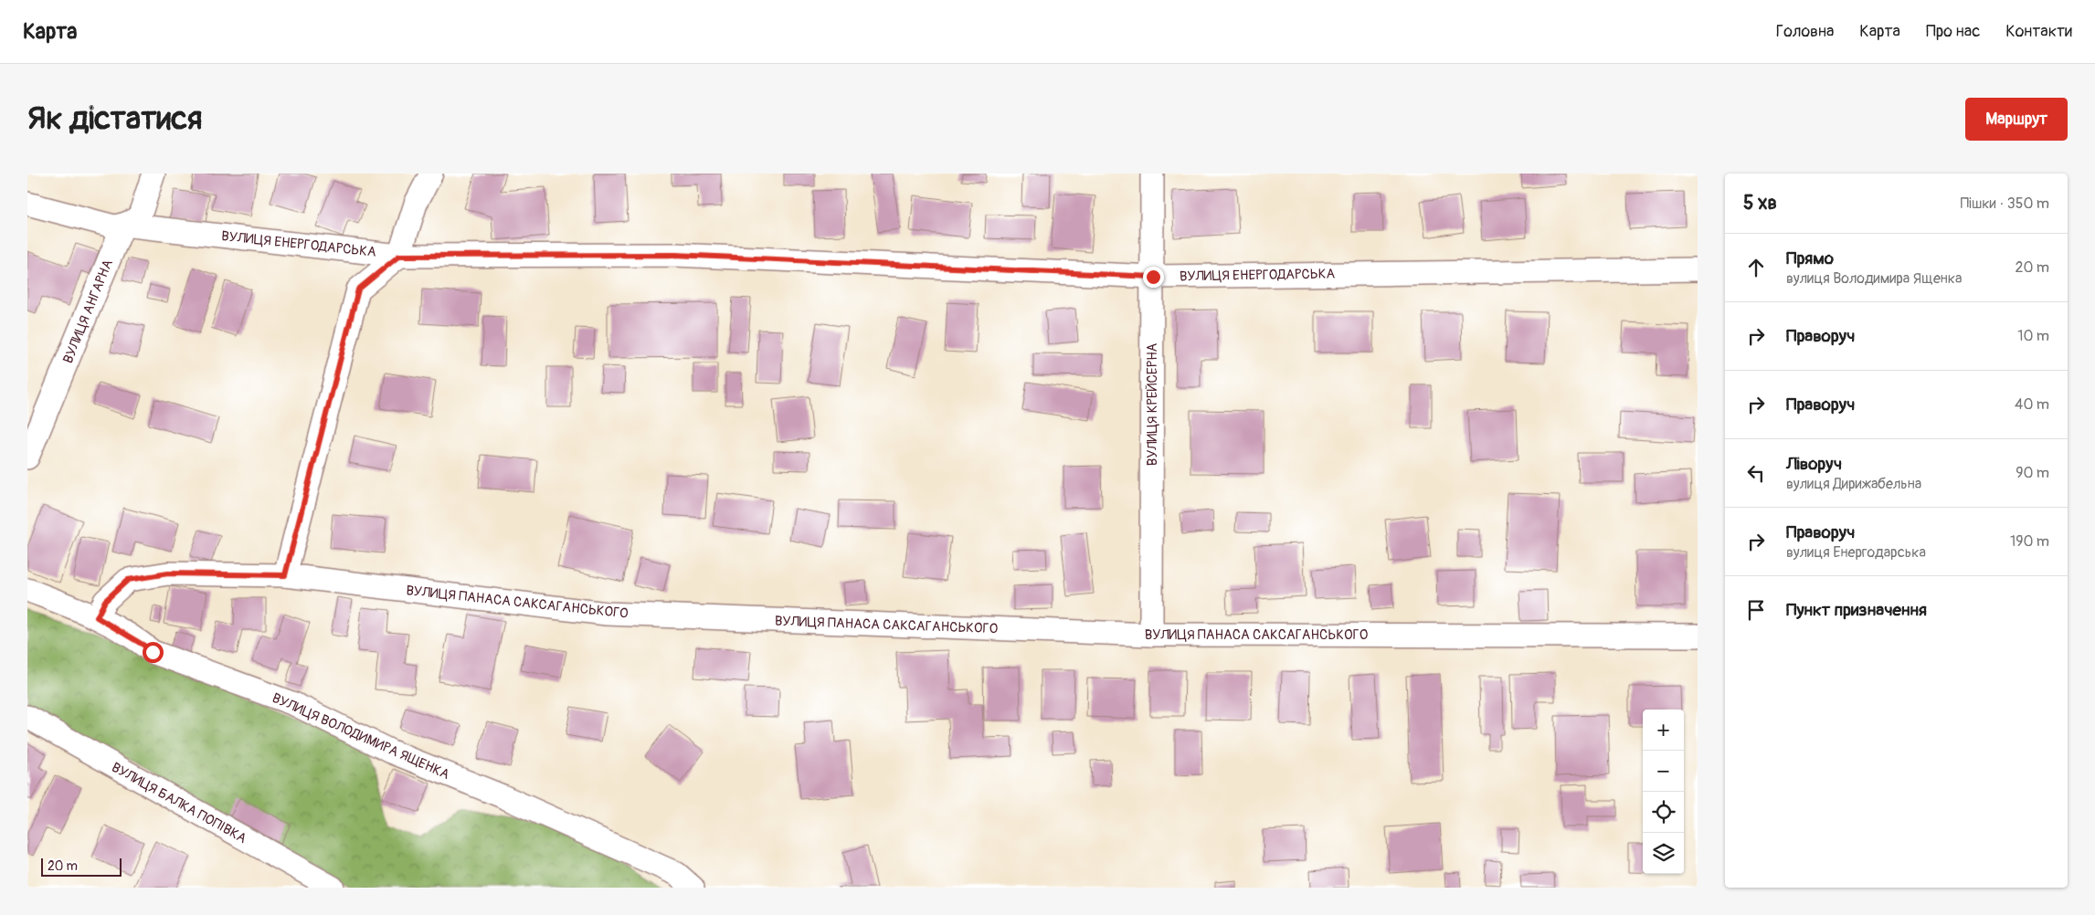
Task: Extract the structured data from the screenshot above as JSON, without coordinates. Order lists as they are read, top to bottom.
{
  "streets": {
    "street": [
      "ВУЛИЦЯ ЕНЕРГОДАРСЬКА",
      "ВУЛИЦЯ АНГАРНА",
      "ВУЛИЦЯ КРЕЙСЕРНА",
      "ВУЛИЦЯ ПАНАСА САКСАГАНСЬКОГО",
      "ВУЛИЦЯ ВОЛОДИМИРА ЯЩЕНКА",
      "ВУЛИЦЯ БАЛКА ПОПІВКА"
    ]
  },
  "crossings": [
    ["ВУЛИЦЯ ЕНЕРГОДАРСЬКА", "ВУЛИЦЯ АНГАРНА"],
    ["ВУЛИЦЯ ЕНЕРГОДАРСЬКА", "ВУЛИЦЯ КРЕЙСЕРНА"],
    ["ВУЛИЦЯ КРЕЙСЕРНА", "ВУЛИЦЯ ПАНАСА САКСАГАНСЬКОГО"],
    ["ВУЛИЦЯ ПАНАСА САКСАГАНСЬКОГО", "ВУЛИЦЯ ВОЛОДИМИРА ЯЩЕНКА"]
  ],
  "scale_bar": "20 m",
  "page": {
    "header": "Карта",
    "nav": [
      "Головна",
      "Карта",
      "Про нас",
      "Контакти"
    ],
    "buttons": "Маршрут",
    "title": "Як дістатися",
    "heading": ["5 хв", "Пішки · 350 m"],
    "list": [
      ["Прямо", "вулиця Володимира Ященка", "20 m"],
      ["Праворуч", "10 m"],
      ["Праворуч", "40 m"],
      ["Ліворуч", "вулиця Дирижабельна", "90 m"],
      ["Праворуч", "вулиця Енергодарська", "190 m"],
      "Пункт призначення"
    ],
    "map_buttons": ["+", "−"],
    "scale": "20 m"
  }
}
